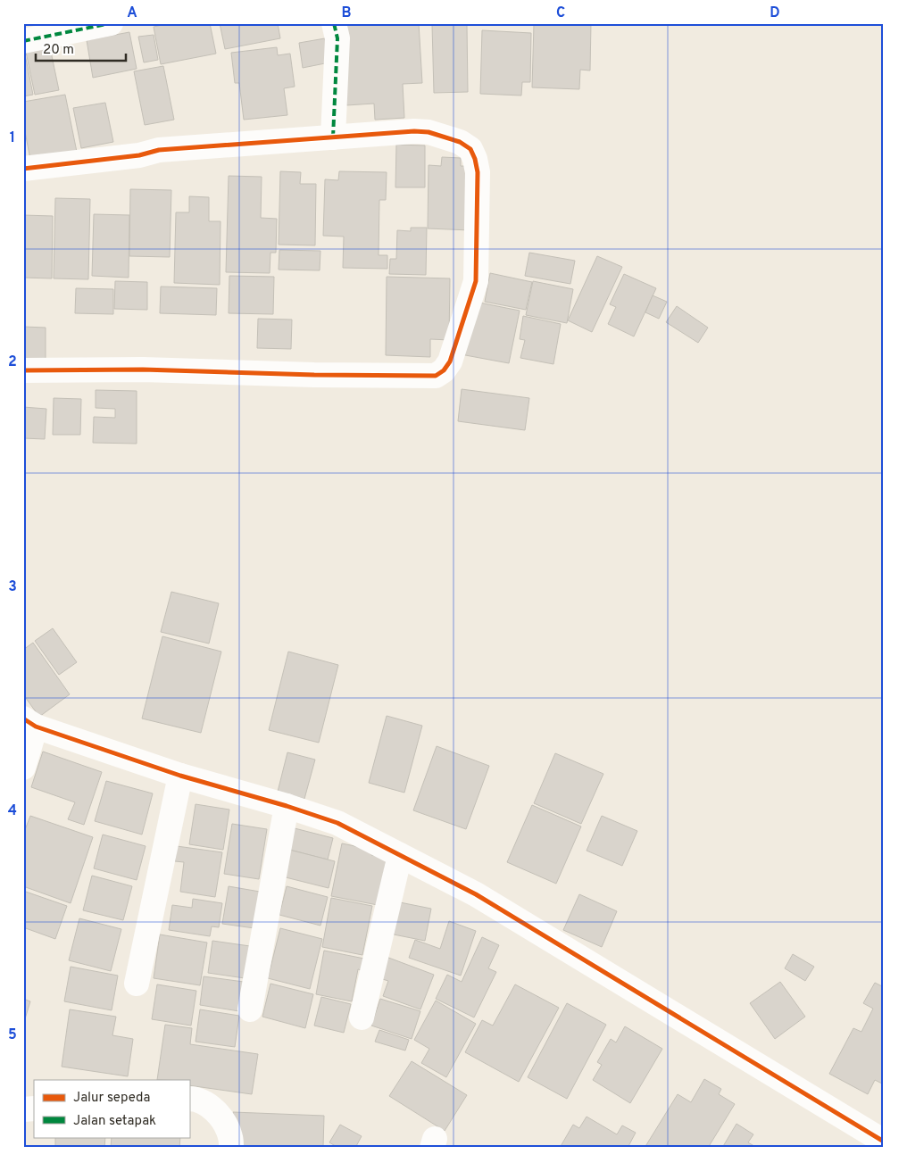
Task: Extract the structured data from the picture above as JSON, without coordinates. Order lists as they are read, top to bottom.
{
  "legend": ["Jalur sepeda", "Jalan setapak"],
  "scale_bar": "20 m",
  "grid": {
    "columns": [
      "A",
      "B",
      "C",
      "D"
    ],
    "rows": [
      "1",
      "2",
      "3",
      "4",
      "5"
    ]
  }
}
